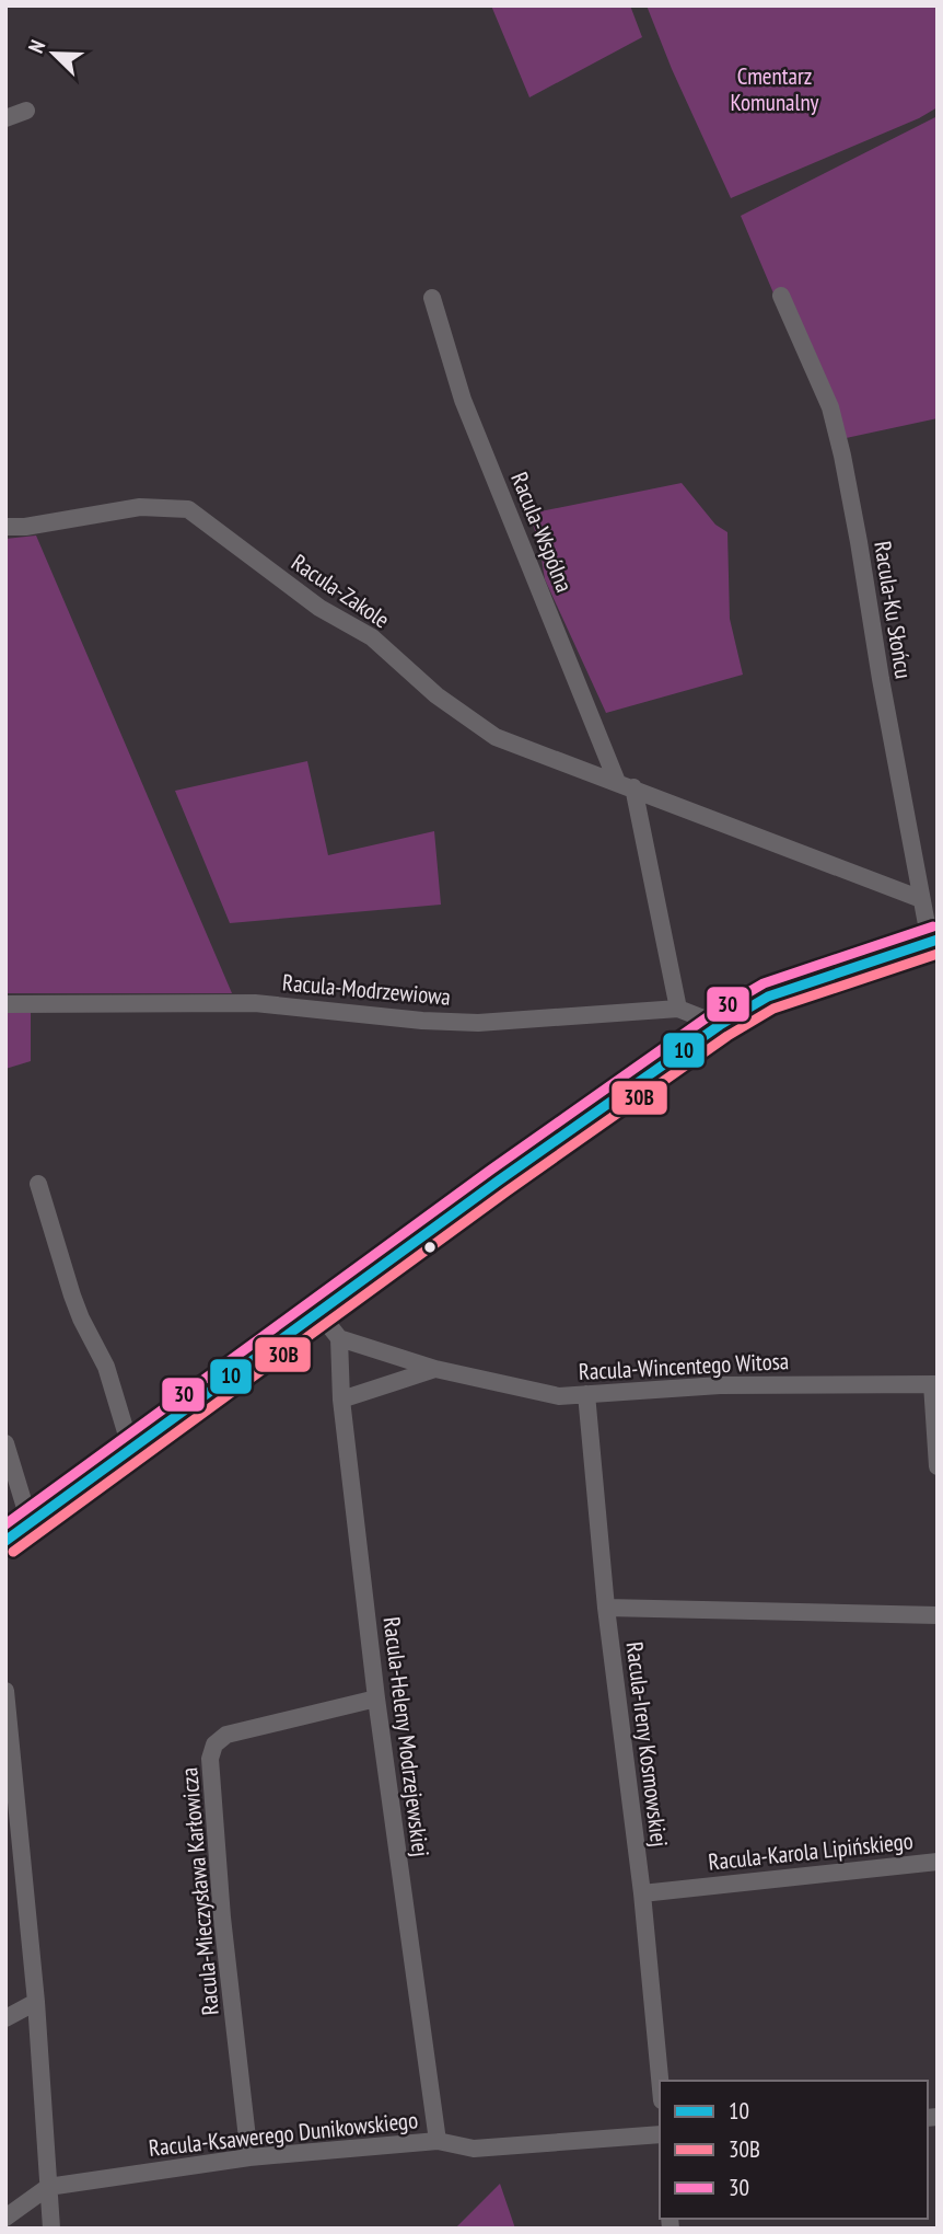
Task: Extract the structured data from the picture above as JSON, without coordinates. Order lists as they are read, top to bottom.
{
  "streets": {
    "street": [
      "Racula-Wspólna",
      "Racula-Zakole",
      "Racula-Ku Słońcu",
      "Racula-Modrzewiowa",
      "Racula-Wincentego Witosa",
      "Racula-Heleny Modrzejewskiej",
      "Racula-Ireny Kosmowskiej",
      "Racula-Karola Lipińskiego",
      "Racula-Mieczysława Karłowicza",
      "Racula-Ksawerego Dunikowskiego"
    ]
  },
  "crossings": [
    ["Racula-Wspólna", "Racula-Zakole"],
    ["Racula-Zakole", "Racula-Ku Słońcu"],
    ["Racula-Wincentego Witosa", "Racula-Heleny Modrzejewskiej"],
    ["Racula-Wincentego Witosa", "Racula-Ireny Kosmowskiej"],
    ["Racula-Heleny Modrzejewskiej", "Racula-Mieczysława Karłowicza"],
    ["Racula-Heleny Modrzejewskiej", "Racula-Ksawerego Dunikowskiego"],
    ["Racula-Ireny Kosmowskiej", "Racula-Karola Lipińskiego"],
    ["Racula-Mieczysława Karłowicza", "Racula-Ksawerego Dunikowskiego"]
  ],
  "parks": ["Cmentarz Komunalny"],
  "lines": ["transit line 30", "transit line 10", "transit line 30B"],
  "legend": ["10", "30B", "30"],
  "north": "top left"
}
